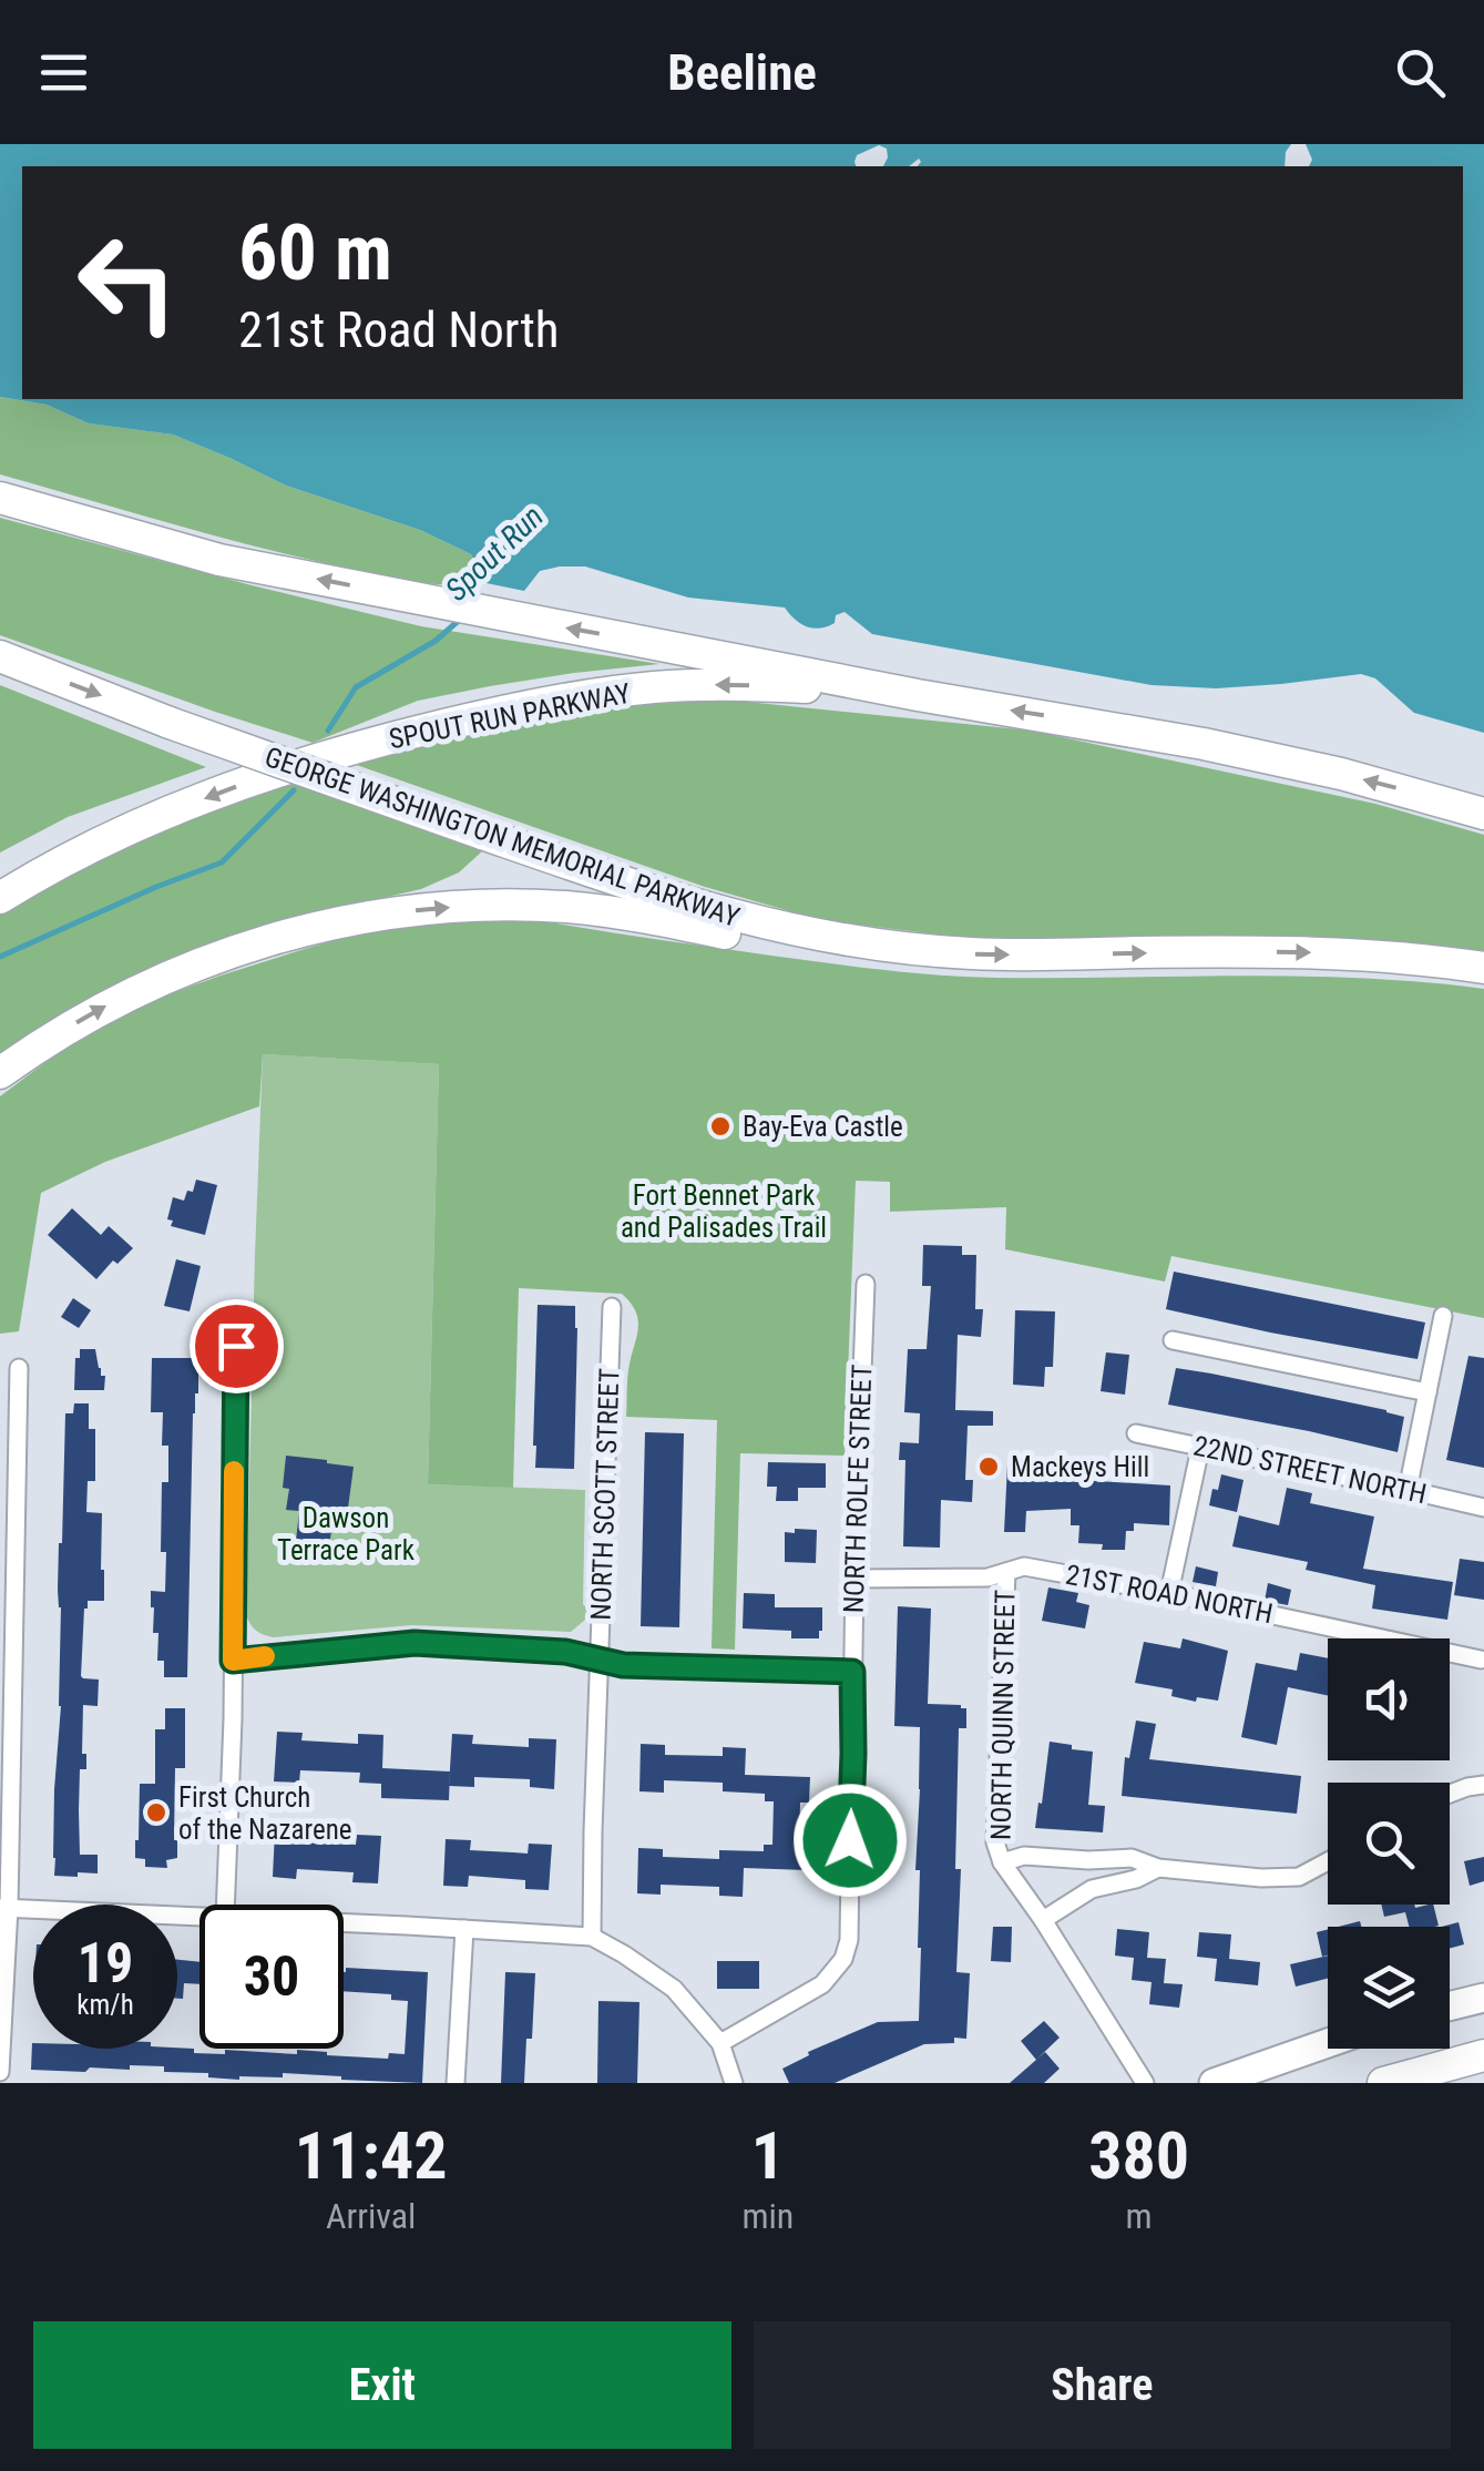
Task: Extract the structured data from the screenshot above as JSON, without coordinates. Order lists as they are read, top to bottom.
{
  "streets": {
    "highway": ["SPOUT RUN PARKWAY", "GEORGE WASHINGTON MEMORIAL PARKWAY"],
    "street": [
      "22ND STREET NORTH",
      "NORTH ROLFE STREET",
      "NORTH SCOTT STREET",
      "21ST ROAD NORTH",
      "NORTH QUINN STREET"
    ]
  },
  "crossings": [
    ["NORTH ROLFE STREET", "21ST ROAD NORTH"],
    ["21ST ROAD NORTH", "NORTH QUINN STREET"]
  ],
  "water": ["Spout Run"],
  "parks": ["Fort Bennet Park and Palisades Trail", "Dawson Terrace Park"],
  "places": ["Bay-Eva Castle", "Mackeys Hill", "First Church of the Nazarene"],
  "page": {
    "header": "Beeline",
    "turn": ["60 m", "21st Road North"],
    "speed": "19 km/h",
    "limit": "30",
    "eta": [
      "11:42",
      "Arrival",
      "1",
      "min",
      "380",
      "m"
    ],
    "buttons": ["Exit", "Share"]
  }
}
